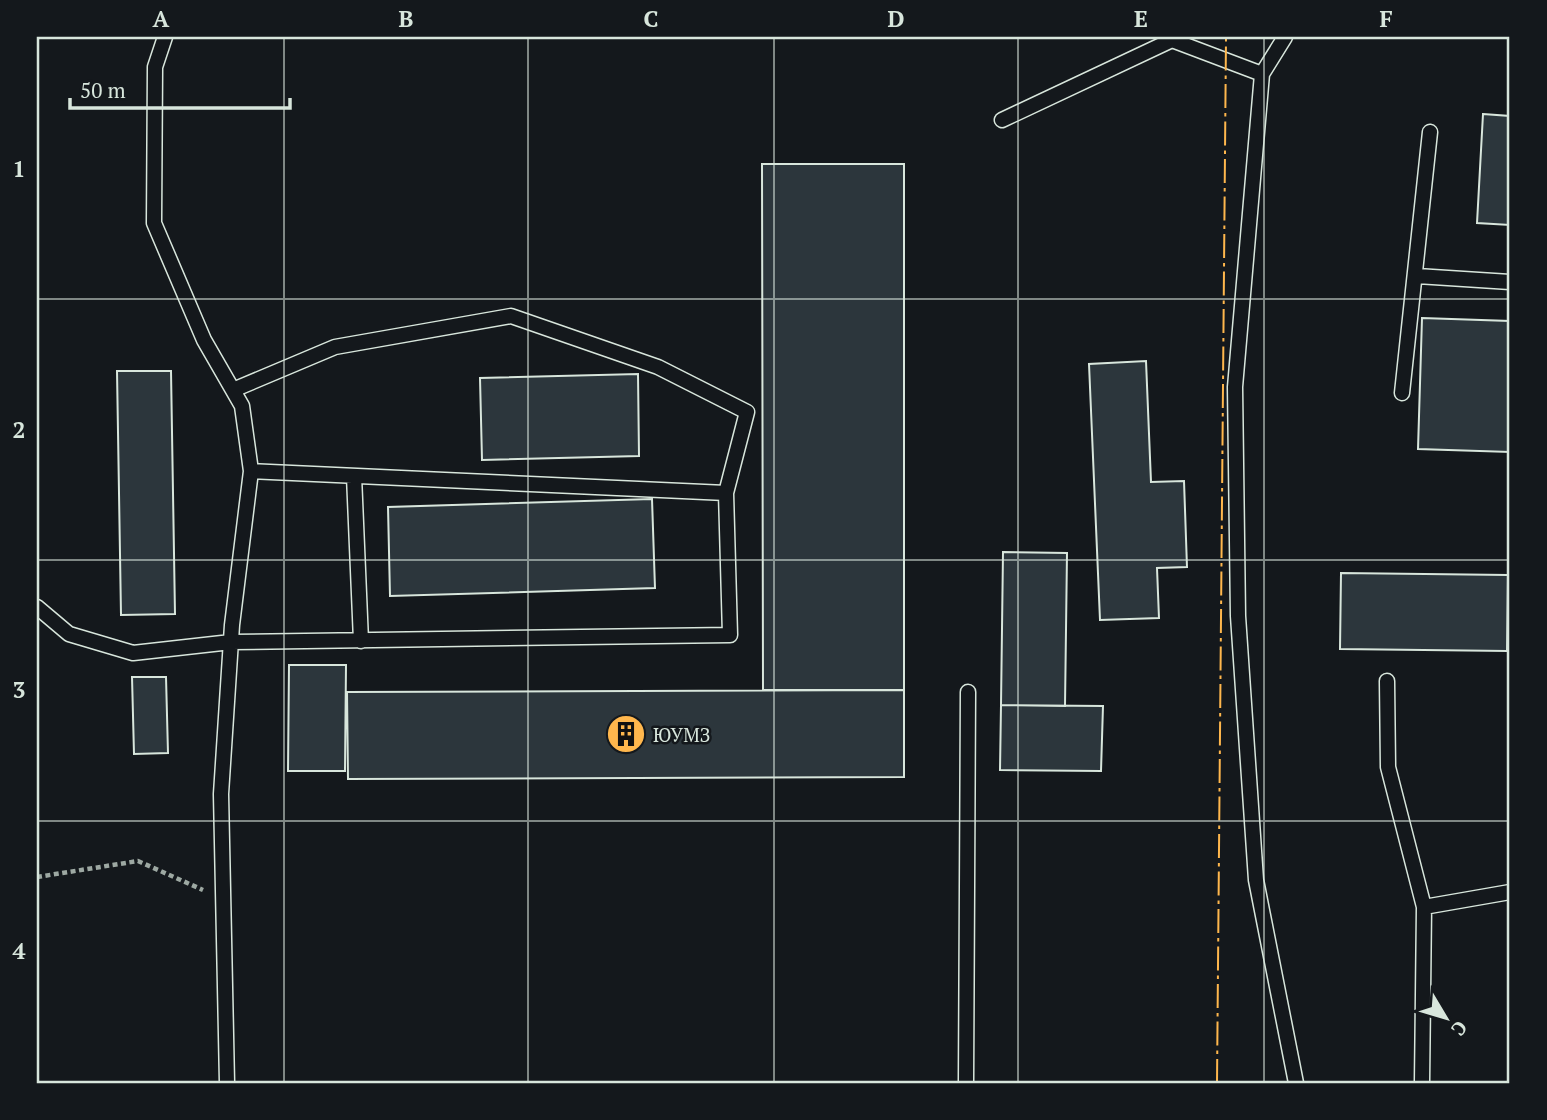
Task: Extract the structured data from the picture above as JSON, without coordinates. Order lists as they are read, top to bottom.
{
  "places": {
    "building": ["ЮУМЗ"]
  },
  "scale_bar": "50 m",
  "north": "bottom right",
  "grid": {
    "columns": [
      "A",
      "B",
      "C",
      "D",
      "E",
      "F"
    ],
    "rows": [
      "1",
      "2",
      "3",
      "4"
    ]
  }
}
